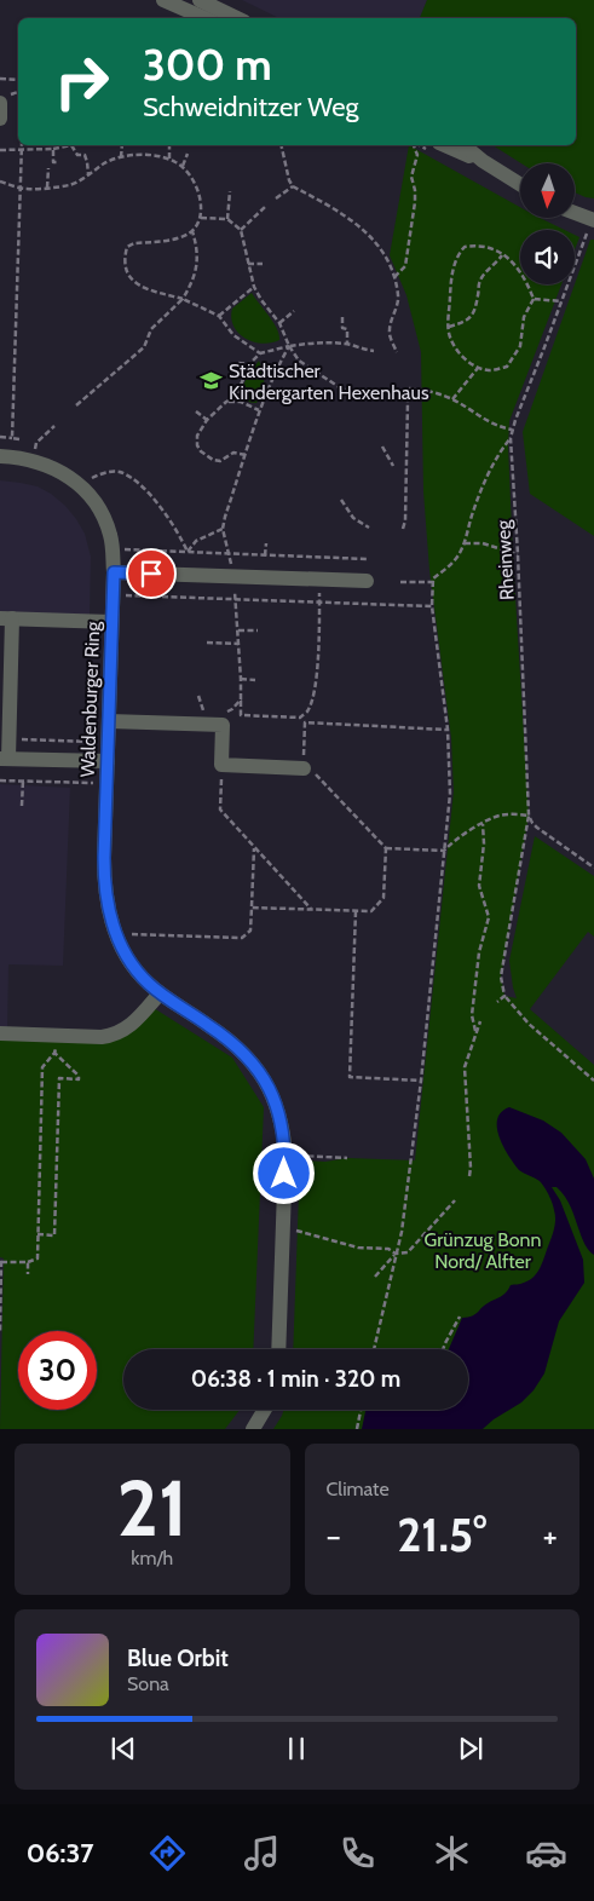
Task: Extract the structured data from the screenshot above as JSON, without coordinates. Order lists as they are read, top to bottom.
{
  "streets": {
    "street": ["Waldenburger Ring"],
    "path": ["Rheinweg"]
  },
  "parks": ["Grünzug Bonn Nord/ Alfter"],
  "places": {
    "school or university": ["Städtischer Kindergarten Hexenhaus"]
  },
  "north": "bottom",
  "page": {
    "turn": ["300 m", "Schweidnitzer Weg"],
    "limit": "30",
    "trip": "06:38 · 1 min · 320 m",
    "tile": [
      ["21", "km/h"],
      "Climate"
    ],
    "heat": ["−", "21.5°", "+"],
    "song": ["Blue Orbit", "Sona"],
    "tabs": "06:37"
  }
}
